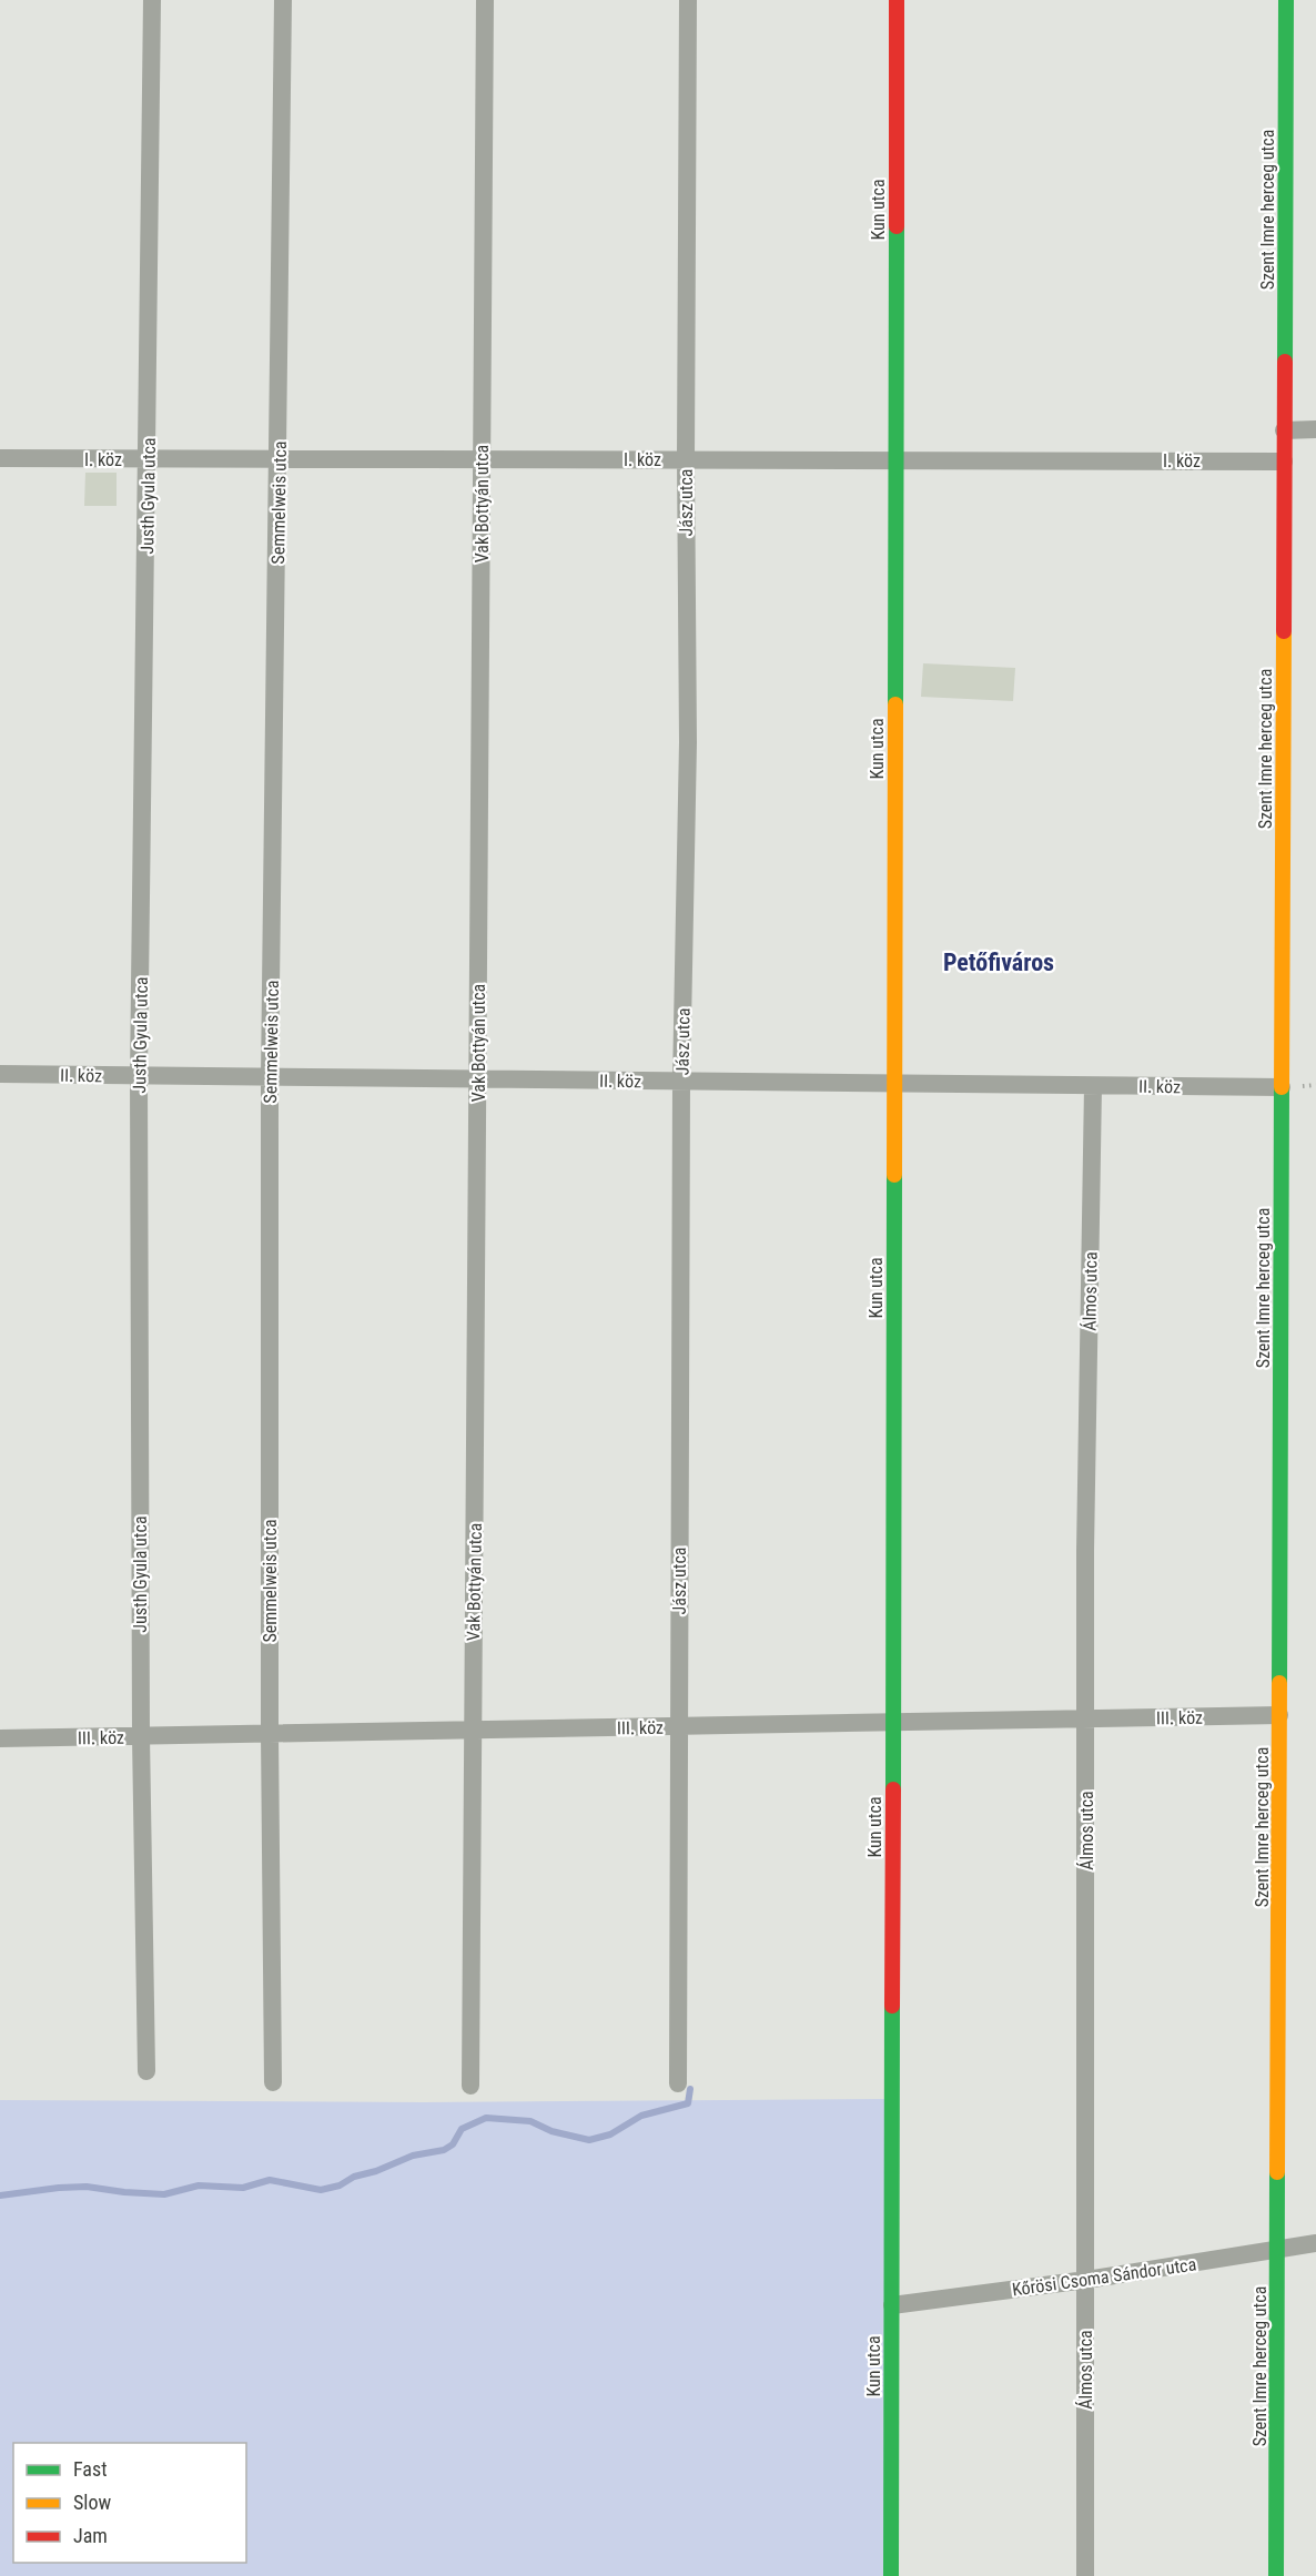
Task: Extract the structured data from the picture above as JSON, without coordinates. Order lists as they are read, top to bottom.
{
  "streets": {
    "street": [
      "Kun utca",
      "Szent Imre herceg utca",
      "I. köz",
      "Justh Gyula utca",
      "Semmelweis utca",
      "Jász utca",
      "Vak Bottyán utca",
      "II. köz",
      "Álmos utca",
      "III. köz",
      "Kőrösi Csoma Sándor utca"
    ]
  },
  "crossings": [
    ["Kun utca", "I. köz"],
    ["Kun utca", "II. köz"],
    ["Kun utca", "III. köz"],
    ["Kun utca", "Kőrösi Csoma Sándor utca"],
    ["Szent Imre herceg utca", "I. köz"],
    ["Szent Imre herceg utca", "II. köz"],
    ["Szent Imre herceg utca", "III. köz"],
    ["Szent Imre herceg utca", "Kőrösi Csoma Sándor utca"],
    ["I. köz", "Justh Gyula utca"],
    ["I. köz", "Semmelweis utca"],
    ["I. köz", "Jász utca"],
    ["I. köz", "Vak Bottyán utca"],
    ["Justh Gyula utca", "II. köz"],
    ["Justh Gyula utca", "III. köz"],
    ["Semmelweis utca", "II. köz"],
    ["Semmelweis utca", "III. köz"],
    ["Jász utca", "II. köz"],
    ["Jász utca", "III. köz"],
    ["Vak Bottyán utca", "II. köz"],
    ["Vak Bottyán utca", "III. köz"],
    ["II. köz", "Álmos utca"],
    ["Álmos utca", "III. köz"],
    ["Álmos utca", "Kőrösi Csoma Sándor utca"]
  ],
  "districts": ["Petőfiváros"],
  "legend": ["Fast", "Slow", "Jam"]
}
